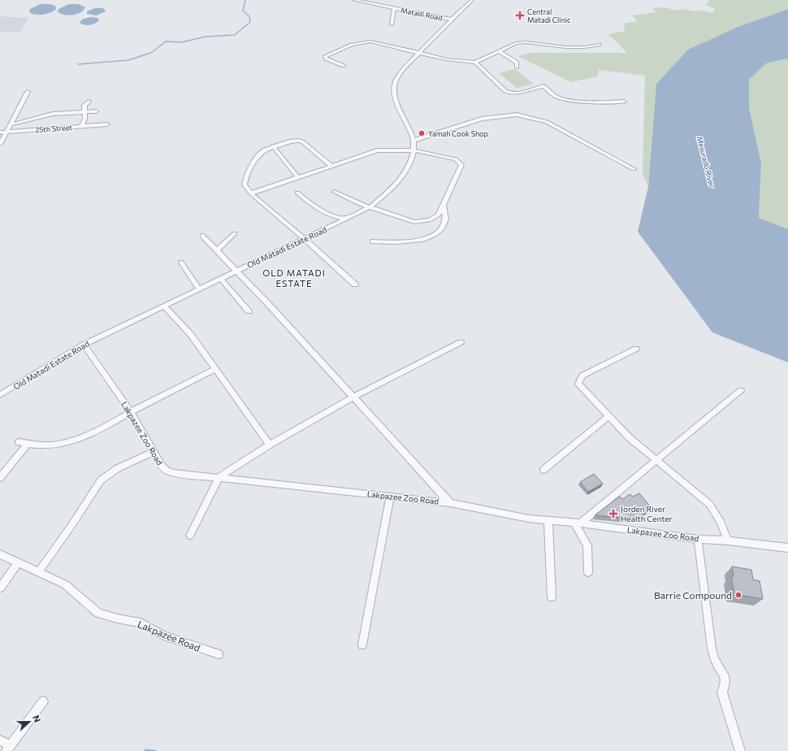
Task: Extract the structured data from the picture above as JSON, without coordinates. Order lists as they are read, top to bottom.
{
  "streets": {
    "street": [
      "Matadi Road",
      "25th Street",
      "Old Matadi Estate Road",
      "Lakpazee Zoo Road",
      "Lakpazee Road"
    ]
  },
  "crossings": [
    ["Matadi Road", "Old Matadi Estate Road"],
    ["Old Matadi Estate Road", "Lakpazee Zoo Road"]
  ],
  "districts": ["OLD MATADI ESTATE"],
  "water": ["Mesurado River"],
  "places": {
    "health": ["Central Matadi Clinic", "Jorden River Health Center"],
    "other": ["Yamah Cook Shop", "Barrie Compound"]
  },
  "north": "right"
}
